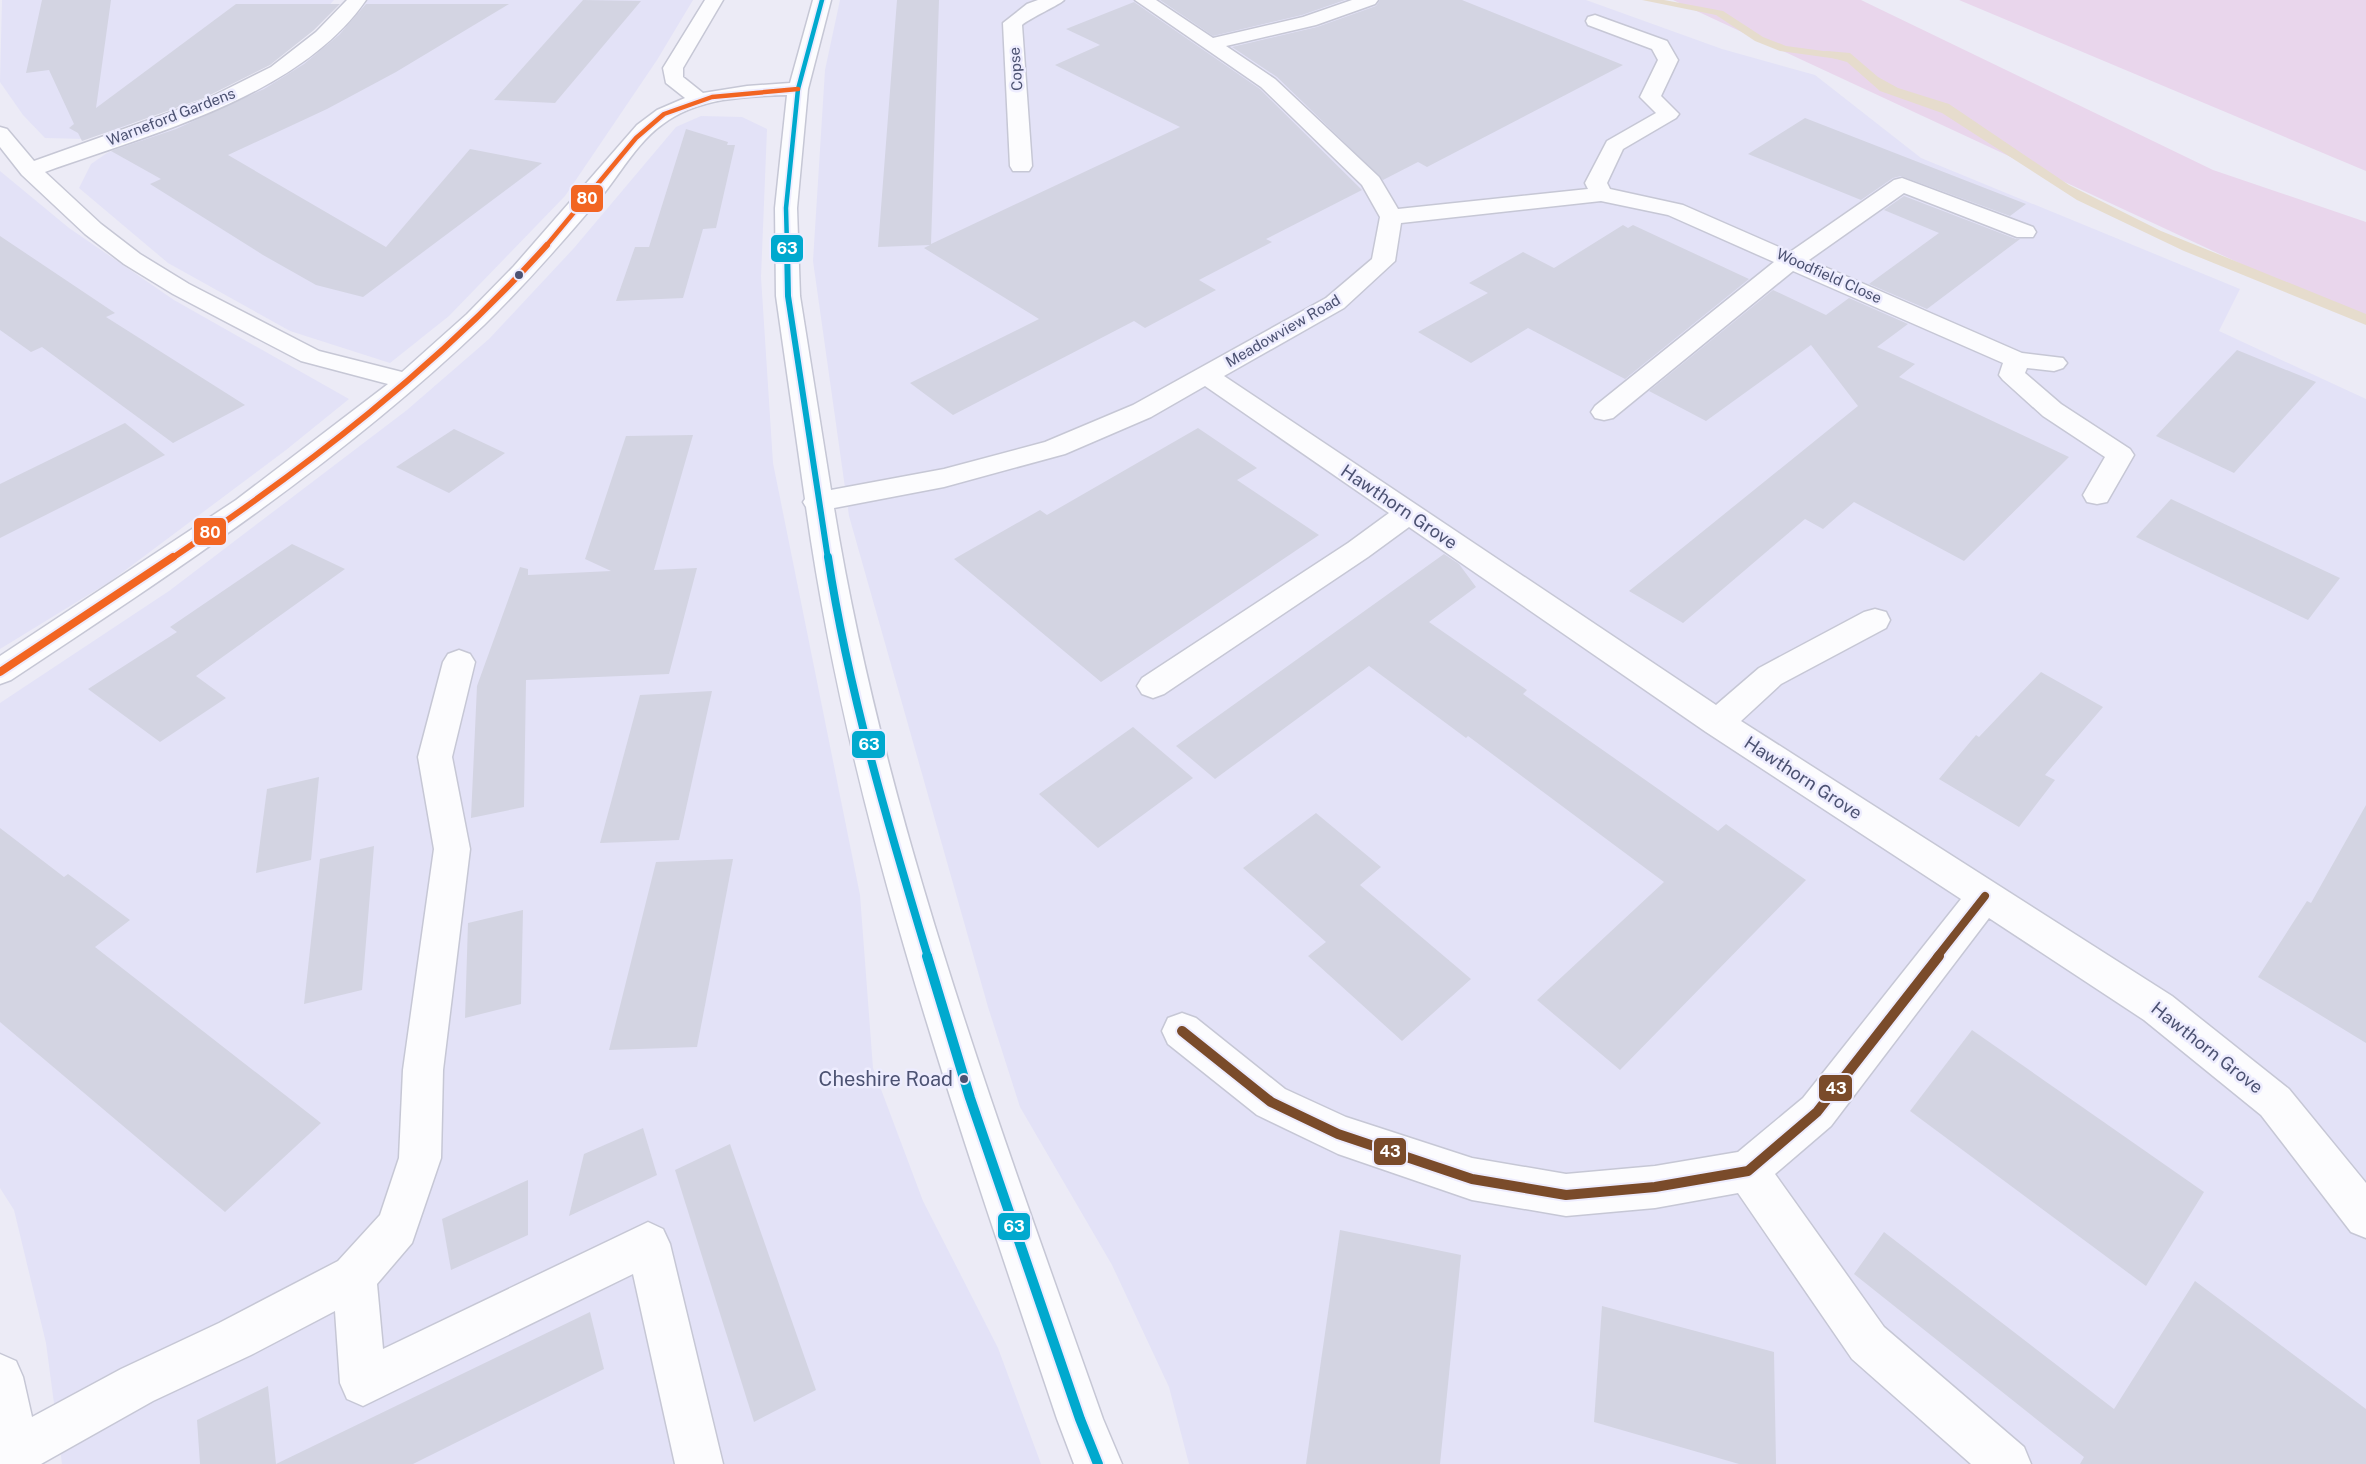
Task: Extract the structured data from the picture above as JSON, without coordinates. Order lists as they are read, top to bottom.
{
  "streets": {
    "street": [
      "Copse",
      "Warneford Gardens",
      "Woodfield Close",
      "Meadowview Road",
      "Hawthorn Grove"
    ]
  },
  "crossings": [
    ["Woodfield Close", "Meadowview Road"],
    ["Meadowview Road", "Hawthorn Grove"]
  ],
  "places": ["Cheshire Road"],
  "lines": ["transit line 63", "transit line 80", "transit line 43"]
}
